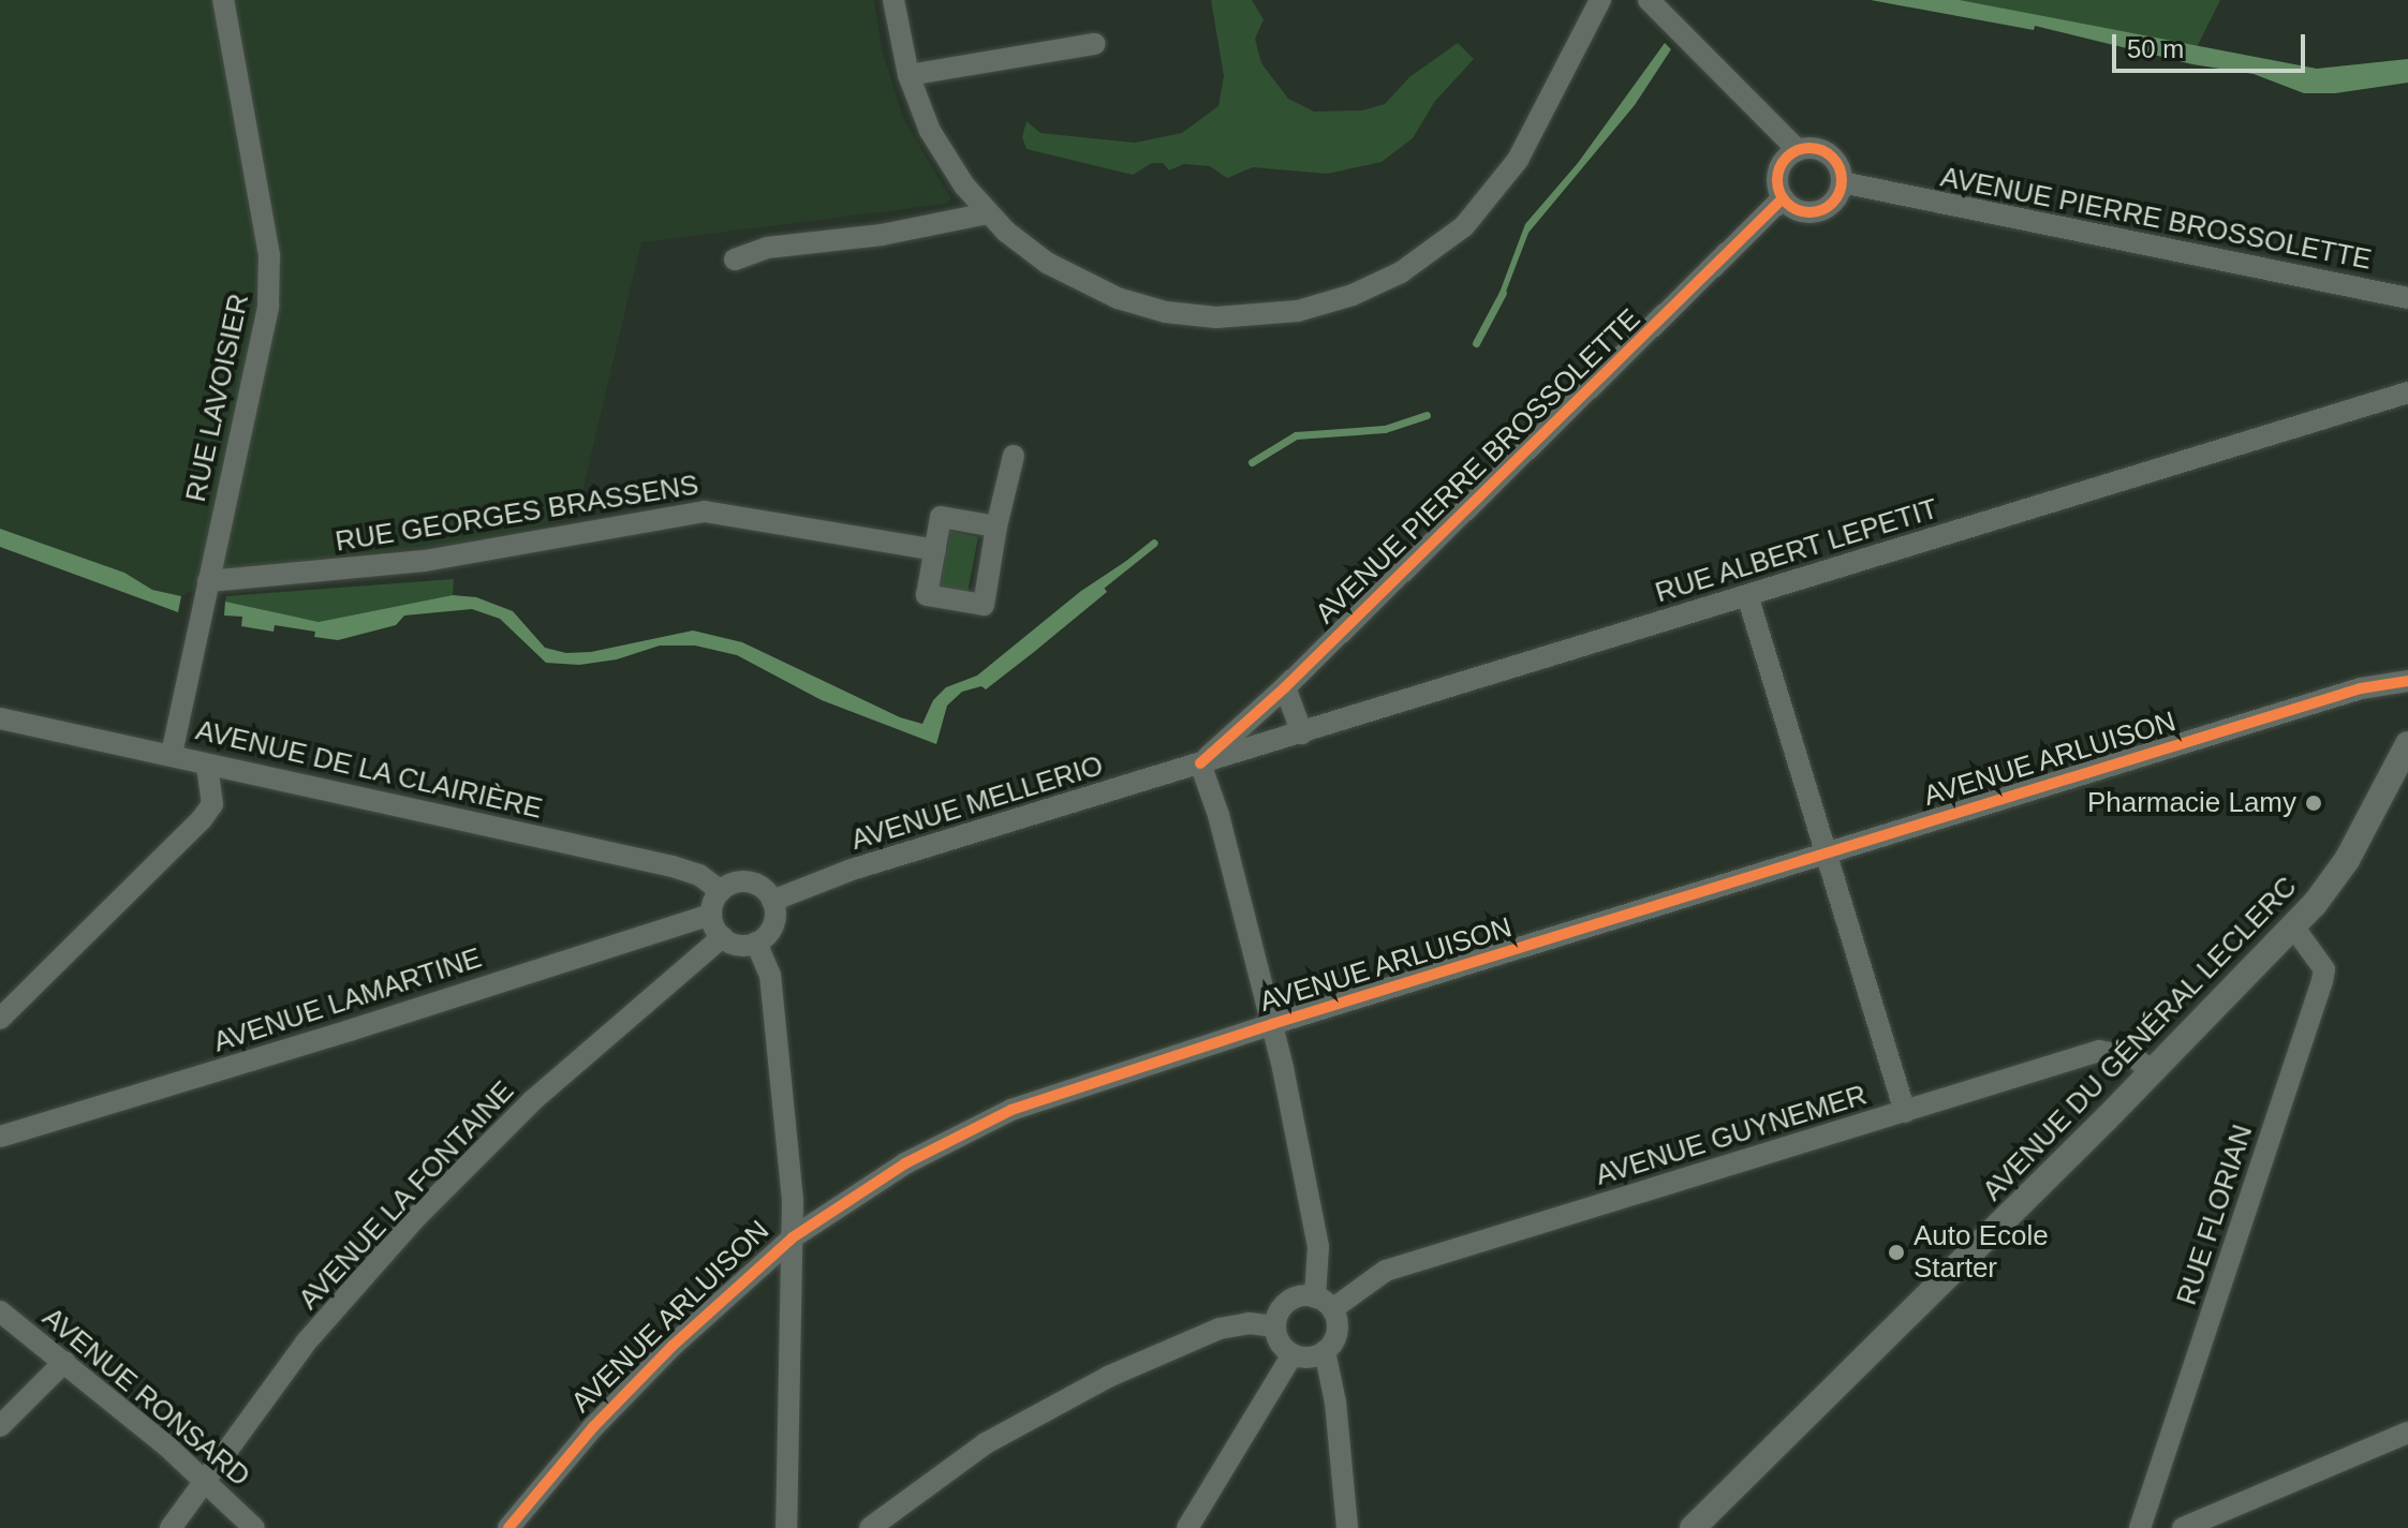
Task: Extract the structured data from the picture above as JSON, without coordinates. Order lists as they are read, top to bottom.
{
  "streets": {
    "street": [
      "AVENUE PIERRE BROSSOLETTE",
      "RUE LAVOISIER",
      "RUE GEORGES BRASSENS",
      "RUE ALBERT LEPETIT",
      "AVENUE ARLUISON",
      "AVENUE DE LA CLAIRIÈRE",
      "AVENUE MELLERIO",
      "AVENUE LAMARTINE",
      "AVENUE DU GÉNÉRAL LECLERC",
      "AVENUE GUYNEMER",
      "AVENUE LA FONTAINE",
      "RUE FLORIAN",
      "AVENUE RONSARD"
    ]
  },
  "crossings": [
    ["AVENUE PIERRE BROSSOLETTE", "RUE ALBERT LEPETIT"],
    ["AVENUE PIERRE BROSSOLETTE", "AVENUE MELLERIO"],
    ["RUE LAVOISIER", "RUE GEORGES BRASSENS"],
    ["RUE LAVOISIER", "AVENUE DE LA CLAIRIÈRE"],
    ["RUE ALBERT LEPETIT", "AVENUE MELLERIO"],
    ["AVENUE DE LA CLAIRIÈRE", "AVENUE MELLERIO"],
    ["AVENUE DE LA CLAIRIÈRE", "AVENUE LAMARTINE"],
    ["AVENUE DE LA CLAIRIÈRE", "AVENUE LA FONTAINE"],
    ["AVENUE MELLERIO", "AVENUE LAMARTINE"],
    ["AVENUE MELLERIO", "AVENUE LA FONTAINE"],
    ["AVENUE LAMARTINE", "AVENUE LA FONTAINE"],
    ["AVENUE DU GÉNÉRAL LECLERC", "AVENUE GUYNEMER"],
    ["AVENUE DU GÉNÉRAL LECLERC", "RUE FLORIAN"],
    ["AVENUE LA FONTAINE", "AVENUE RONSARD"]
  ],
  "places": ["Pharmacie Lamy", "Auto Ecole Starter"],
  "scale_bar": "50 m"
}
